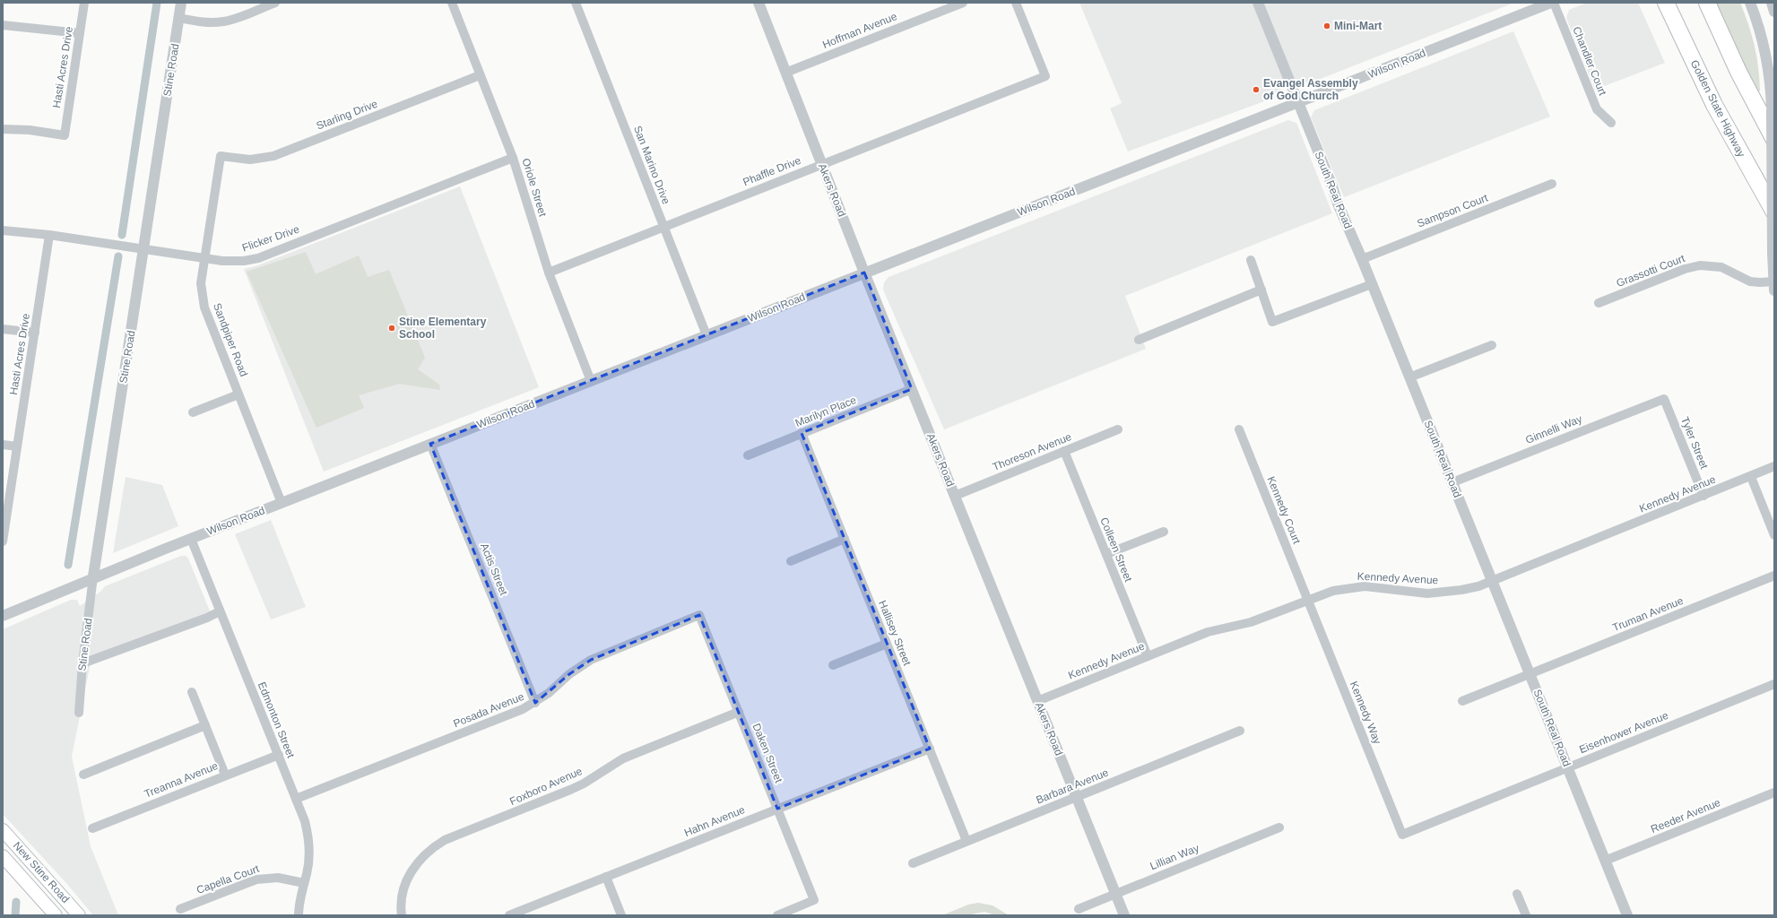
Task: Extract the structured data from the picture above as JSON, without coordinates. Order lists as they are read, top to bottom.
{
  "streets": {
    "highway": ["Golden State Highway"],
    "main road": ["New Stine Road"],
    "street": [
      "Hoffman Avenue",
      "Chandler Court",
      "Wilson Road",
      "Hasti Acres Drive",
      "Stine Road",
      "Starling Drive",
      "San Marino Drive",
      "Phaffle Drive",
      "Oriole Street",
      "Akers Road",
      "South Real Road",
      "Sampson Court",
      "Flicker Drive",
      "Grassotti Court",
      "Sandpiper Road",
      "Marilyn Place",
      "Ginnelli Way",
      "Tyler Street",
      "Thoreson Avenue",
      "Kennedy Avenue",
      "Kennedy Court",
      "Colleen Street",
      "Actis Street",
      "Truman Avenue",
      "Hallisey Street",
      "Posada Avenue",
      "Kennedy Way",
      "Edmonton Street",
      "Eisenhower Avenue",
      "Daken Street",
      "Treanna Avenue",
      "Foxboro Avenue",
      "Barbara Avenue",
      "Reeder Avenue",
      "Hahn Avenue",
      "Lillian Way",
      "Capella Court"
    ]
  },
  "crossings": [
    ["Hoffman Avenue", "Akers Road"],
    ["Wilson Road", "Stine Road"],
    ["Wilson Road", "San Marino Drive"],
    ["Wilson Road", "Oriole Street"],
    ["Wilson Road", "Akers Road"],
    ["Wilson Road", "South Real Road"],
    ["Wilson Road", "Sandpiper Road"],
    ["Wilson Road", "Actis Street"],
    ["Wilson Road", "Edmonton Street"],
    ["Hasti Acres Drive", "Flicker Drive"],
    ["Stine Road", "Flicker Drive"],
    ["Starling Drive", "Oriole Street"],
    ["Starling Drive", "Sandpiper Road"],
    ["San Marino Drive", "Phaffle Drive"],
    ["Phaffle Drive", "Oriole Street"],
    ["Phaffle Drive", "Akers Road"],
    ["Oriole Street", "Flicker Drive"],
    ["Akers Road", "Marilyn Place"],
    ["Akers Road", "Thoreson Avenue"],
    ["Akers Road", "Kennedy Avenue"],
    ["Akers Road", "Barbara Avenue"],
    ["Akers Road", "Lillian Way"],
    ["South Real Road", "Sampson Court"],
    ["South Real Road", "Ginnelli Way"],
    ["South Real Road", "Kennedy Avenue"],
    ["South Real Road", "Truman Avenue"],
    ["South Real Road", "Eisenhower Avenue"],
    ["South Real Road", "Reeder Avenue"],
    ["Flicker Drive", "Sandpiper Road"],
    ["Marilyn Place", "Hallisey Street"],
    ["Ginnelli Way", "Tyler Street"],
    ["Tyler Street", "Kennedy Avenue"],
    ["Thoreson Avenue", "Colleen Street"],
    ["Kennedy Avenue", "Kennedy Court"],
    ["Kennedy Avenue", "Colleen Street"],
    ["Kennedy Avenue", "Kennedy Way"],
    ["Kennedy Court", "Kennedy Way"],
    ["Actis Street", "Posada Avenue"],
    ["Hallisey Street", "Barbara Avenue"],
    ["Hallisey Street", "Hahn Avenue"],
    ["Posada Avenue", "Edmonton Street"],
    ["Posada Avenue", "Daken Street"],
    ["Kennedy Way", "Eisenhower Avenue"],
    ["Edmonton Street", "Treanna Avenue"],
    ["Edmonton Street", "Capella Court"],
    ["Daken Street", "Foxboro Avenue"],
    ["Daken Street", "Hahn Avenue"]
  ],
  "places": ["Mini-Mart", "Evangel Assembly of God Church", "Stine Elementary School"]
}
